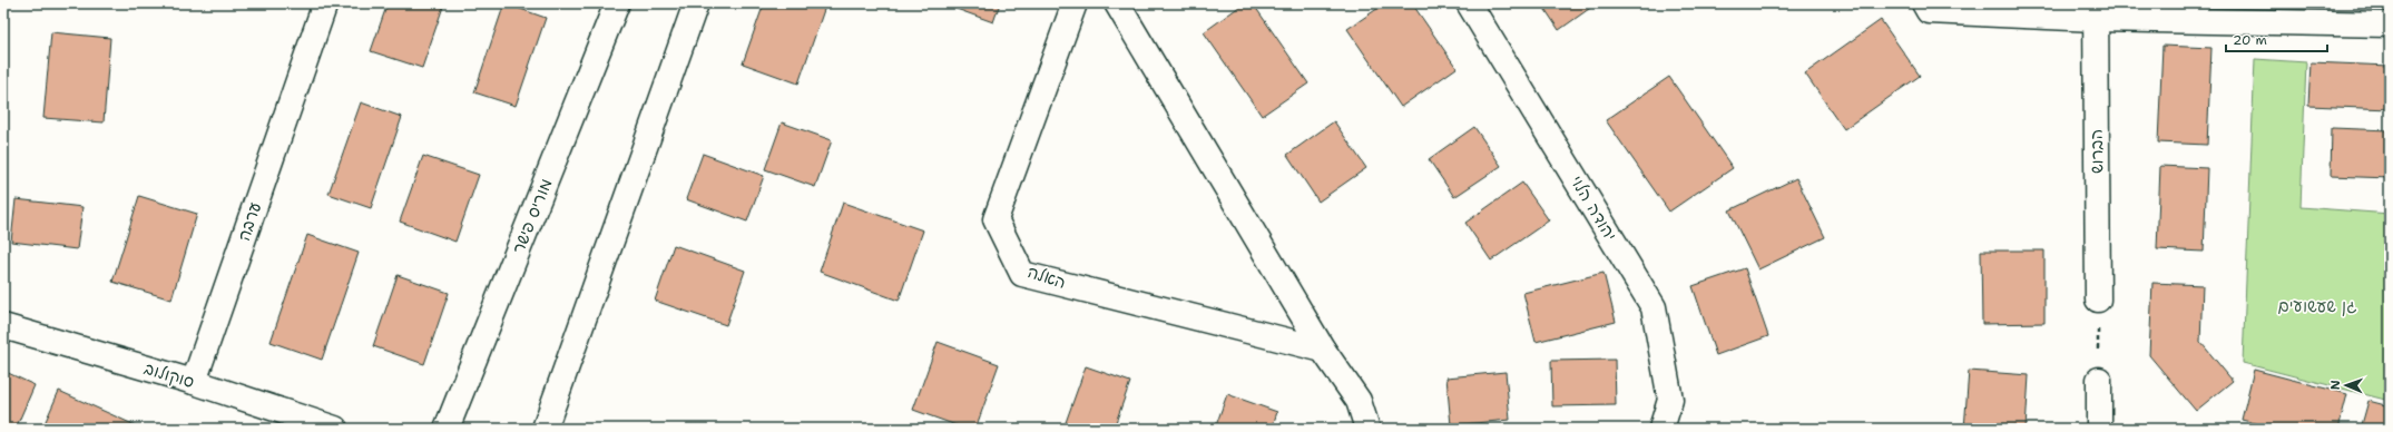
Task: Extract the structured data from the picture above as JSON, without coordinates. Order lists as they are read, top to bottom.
{
  "streets": {
    "street": [
      "הברוש",
      "יהודה הלוי",
      "מוריס פישר",
      "ערבה",
      "האלה",
      "סוקולוב"
    ]
  },
  "crossings": [
    ["ערבה", "סוקולוב"]
  ],
  "parks": ["גן שעשועים"],
  "scale_bar": "20 m",
  "north": "left"
}
